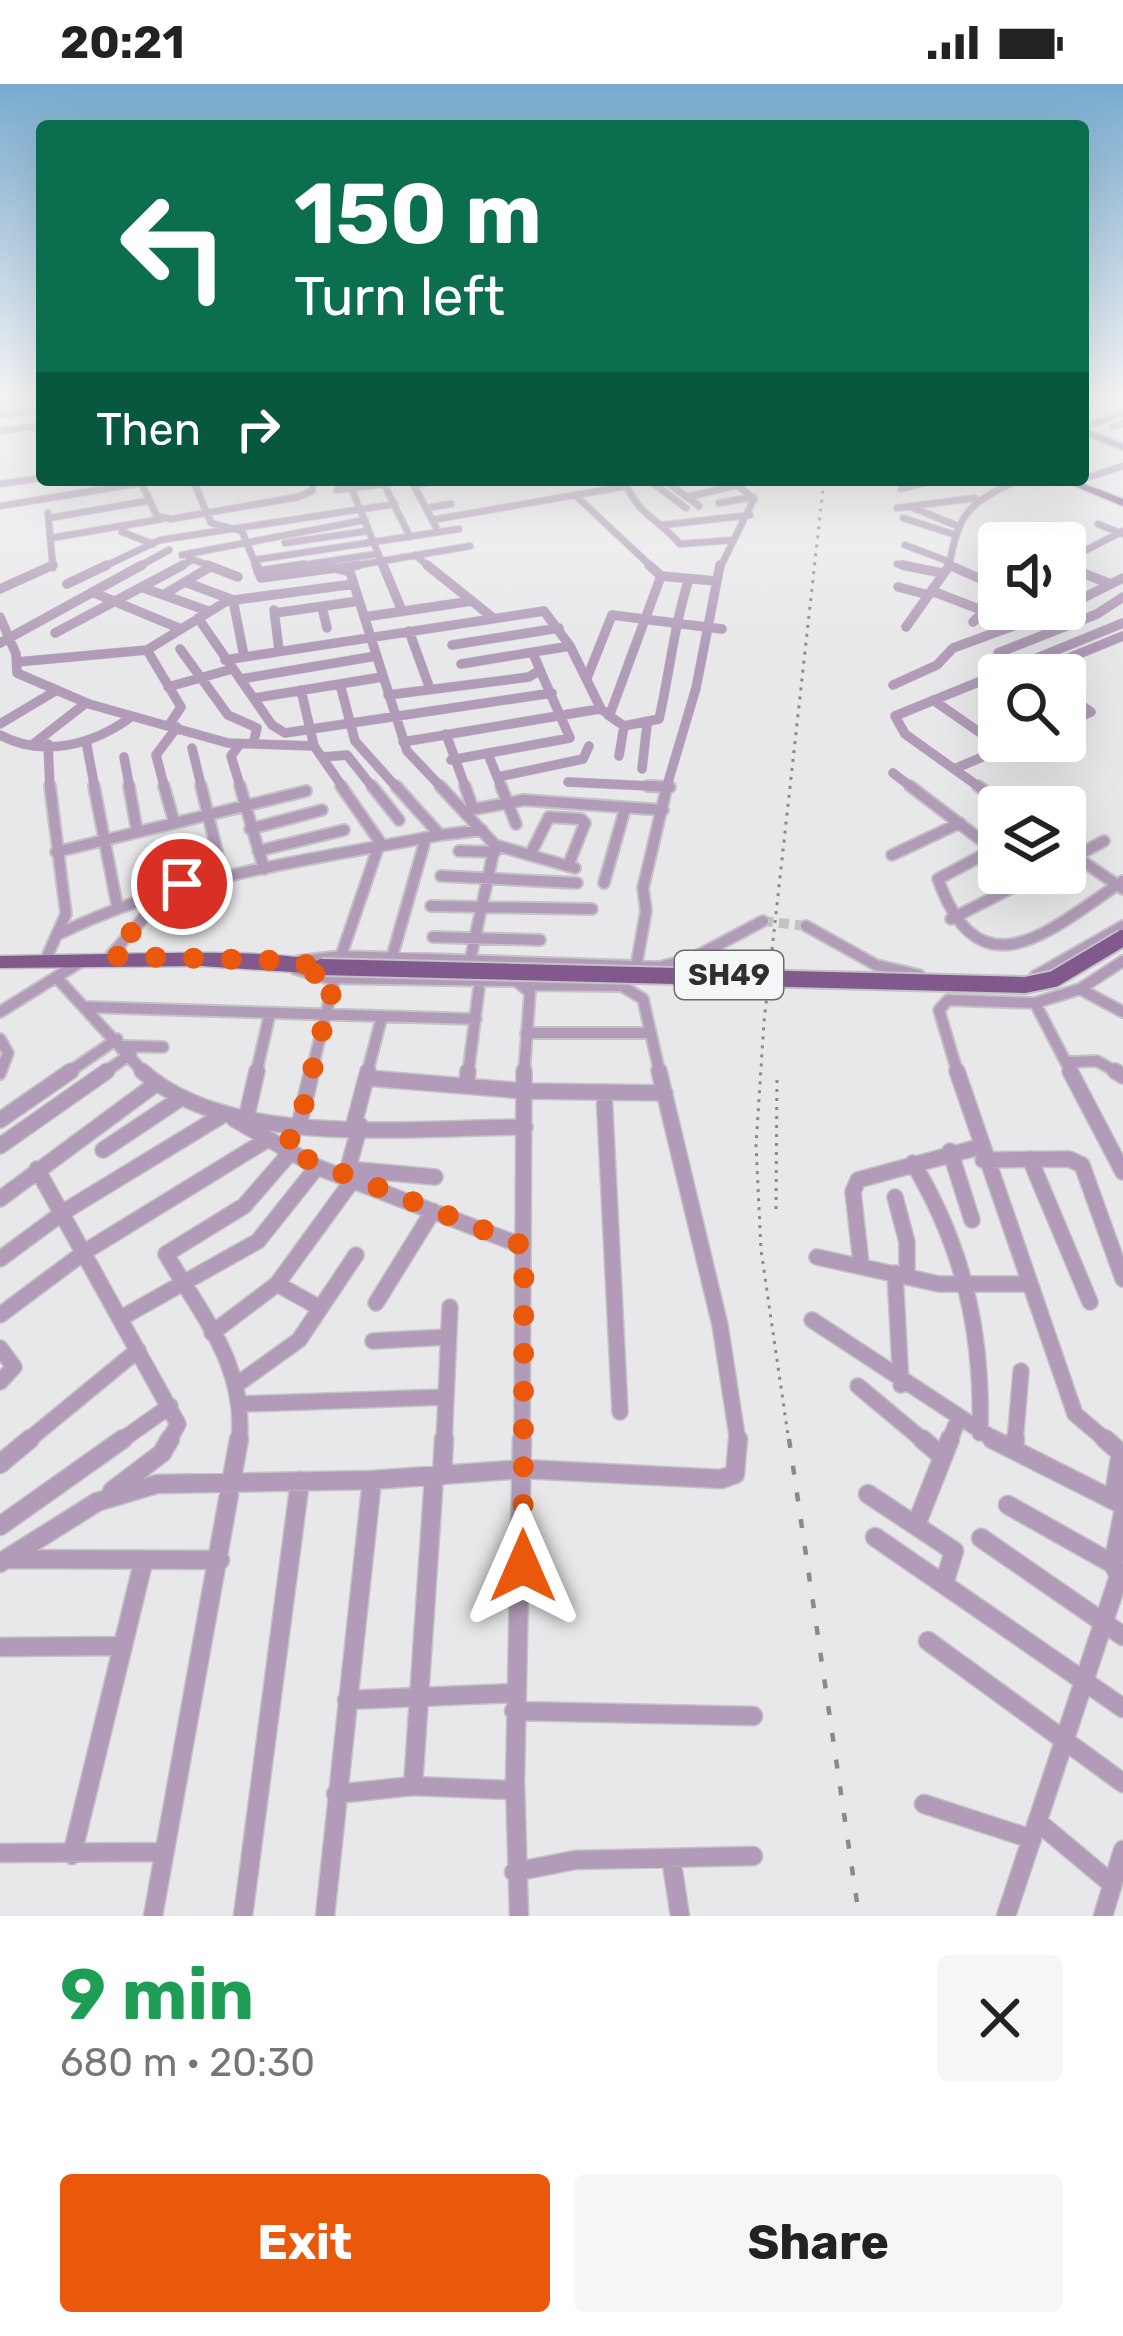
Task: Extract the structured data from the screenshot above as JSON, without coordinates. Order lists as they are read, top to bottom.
{
  "streets": {
    "main road": ["SH49"]
  },
  "page": {
    "status": "20:21",
    "turn": ["150 m", "Turn left"],
    "then": "Then",
    "heading": ["9 min", "680 m · 20:30"],
    "buttons": ["Exit", "Share"]
  }
}
